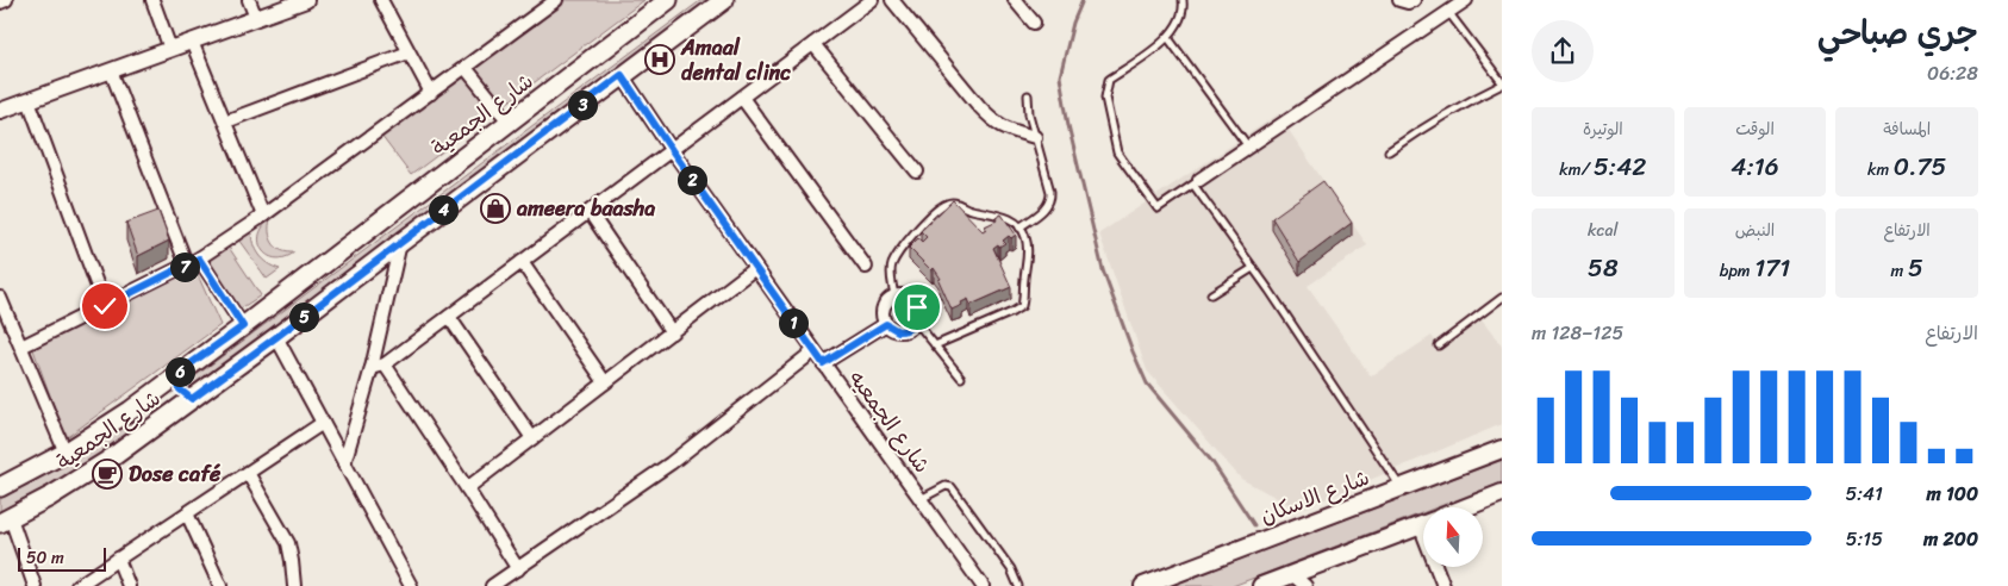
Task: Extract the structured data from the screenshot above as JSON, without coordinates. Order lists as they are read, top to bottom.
{
  "streets": {
    "main road": ["شارع الجمعية", "شارع الاسكان"],
    "street": ["شارع الجمعيه"]
  },
  "crossings": [
    ["شارع الجمعية", "شارع الجمعيه"]
  ],
  "places": {
    "hospital": ["Amaal dental clinc"],
    "shop": ["ameera baasha"],
    "cafe": ["Dose café"]
  },
  "scale_bar": "50 m",
  "north": "top",
  "page": {
    "heading": ["جري صباحي", "06:28"],
    "pins": [
      "3",
      "2",
      "4",
      "7",
      "5",
      "1",
      "6"
    ],
    "stats": [
      ["المسافة", "0.75 km"],
      ["الوقت", "4:16"],
      ["الوتيرة", "5:42 /km"],
      ["الارتفاع", "5 m"],
      ["النبض", "171 bpm"],
      ["kcal", "58"]
    ],
    "chart": ["الارتفاع", "125–128 m"],
    "list": [
      {
        "name": "100 m",
        "note": "5:41"
      },
      {
        "name": "200 m",
        "note": "5:15"
      }
    ],
    "scale": "50 m"
  }
}
